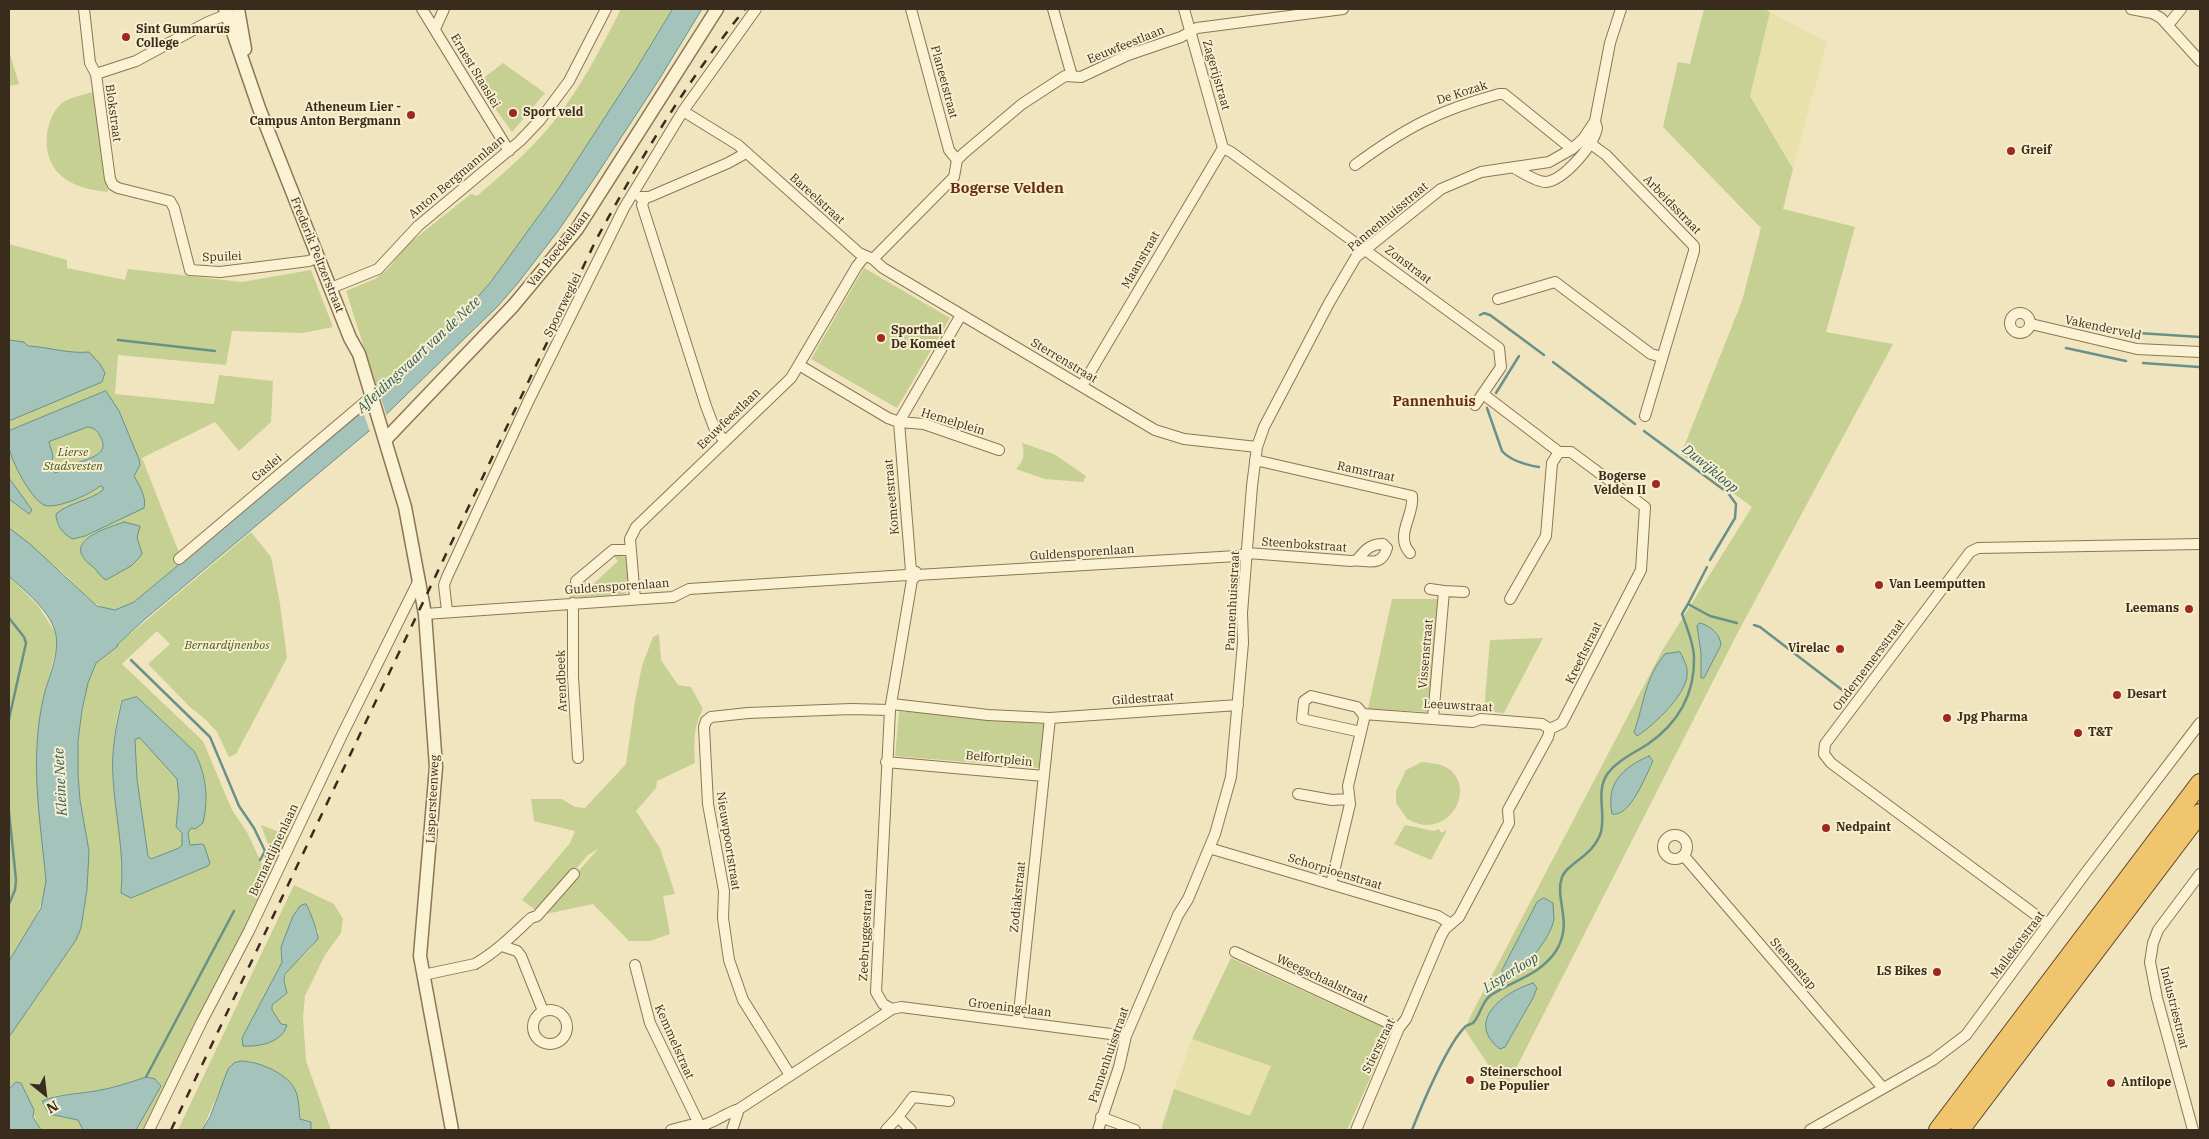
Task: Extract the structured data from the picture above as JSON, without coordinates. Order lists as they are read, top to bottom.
{
  "streets": {
    "street": [
      "Eeuwfeestlaan",
      "Ernest Staaslei",
      "Zagerijstraat",
      "Planeetstraat",
      "De Kozak",
      "Blokstraat",
      "Anton Bergmannlaan",
      "Bareelstraat",
      "Arbeidsstraat",
      "Pannenhuisstraat",
      "Van Boeckellaan",
      "Frederik Peltzerstraat",
      "Spuilei",
      "Maanstraat",
      "Zonstraat",
      "Spoorweglei",
      "Vakenderveld",
      "Sterrenstraat",
      "Hemelplein",
      "Gaslei",
      "Ramstraat",
      "Komeetstraat",
      "Steenbokstraat",
      "Guldensporenlaan",
      "Kreeftstraat",
      "Vissenstraat",
      "Ondernemersstraat",
      "Arendbeek",
      "Gildestraat",
      "Leeuwstraat",
      "Belfortplein",
      "Lispersteenweg",
      "Nieuwpoortstraat",
      "Bernardijnenlaan",
      "Schorpioenstraat",
      "Zodiakstraat",
      "Zeebruggestraat",
      "Mallekotstraat",
      "Stenenstap",
      "Weegschaalstraat",
      "Groeningelaan",
      "Industriestraat",
      "Kemmelstraat",
      "Stierstraat"
    ]
  },
  "crossings": [
    ["Eeuwfeestlaan", "Zagerijstraat"],
    ["Eeuwfeestlaan", "Planeetstraat"],
    ["Eeuwfeestlaan", "Bareelstraat"],
    ["Eeuwfeestlaan", "Sterrenstraat"],
    ["Eeuwfeestlaan", "Guldensporenlaan"],
    ["Ernest Staaslei", "Anton Bergmannlaan"],
    ["Zagerijstraat", "Maanstraat"],
    ["Zagerijstraat", "Zonstraat"],
    ["De Kozak", "Pannenhuisstraat"],
    ["Blokstraat", "Spuilei"],
    ["Anton Bergmannlaan", "Frederik Peltzerstraat"],
    ["Bareelstraat", "Spoorweglei"],
    ["Bareelstraat", "Sterrenstraat"],
    ["Arbeidsstraat", "Pannenhuisstraat"],
    ["Pannenhuisstraat", "Zonstraat"],
    ["Pannenhuisstraat", "Sterrenstraat"],
    ["Pannenhuisstraat", "Ramstraat"],
    ["Pannenhuisstraat", "Steenbokstraat"],
    ["Pannenhuisstraat", "Guldensporenlaan"],
    ["Pannenhuisstraat", "Gildestraat"],
    ["Pannenhuisstraat", "Schorpioenstraat"],
    ["Pannenhuisstraat", "Groeningelaan"],
    ["Van Boeckellaan", "Frederik Peltzerstraat"],
    ["Van Boeckellaan", "Lispersteenweg"],
    ["Frederik Peltzerstraat", "Spuilei"],
    ["Frederik Peltzerstraat", "Gaslei"],
    ["Frederik Peltzerstraat", "Lispersteenweg"],
    ["Maanstraat", "Zonstraat"],
    ["Maanstraat", "Sterrenstraat"],
    ["Zonstraat", "Kreeftstraat"],
    ["Spoorweglei", "Guldensporenlaan"],
    ["Hemelplein", "Komeetstraat"],
    ["Komeetstraat", "Guldensporenlaan"],
    ["Komeetstraat", "Nieuwpoortstraat"],
    ["Komeetstraat", "Zeebruggestraat"],
    ["Steenbokstraat", "Guldensporenlaan"],
    ["Guldensporenlaan", "Arendbeek"],
    ["Kreeftstraat", "Leeuwstraat"],
    ["Kreeftstraat", "Schorpioenstraat"],
    ["Kreeftstraat", "Stierstraat"],
    ["Vissenstraat", "Leeuwstraat"],
    ["Ondernemersstraat", "Mallekotstraat"],
    ["Gildestraat", "Belfortplein"],
    ["Belfortplein", "Zodiakstraat"],
    ["Belfortplein", "Zeebruggestraat"],
    ["Lispersteenweg", "Bernardijnenlaan"],
    ["Nieuwpoortstraat", "Zeebruggestraat"],
    ["Zodiakstraat", "Groeningelaan"],
    ["Zeebruggestraat", "Groeningelaan"],
    ["Mallekotstraat", "Stenenstap"],
    ["Weegschaalstraat", "Stierstraat"]
  ],
  "districts": ["Bogerse Velden", "Pannenhuis"],
  "water": [
    "Afleidingsvaart van de Nete",
    "Duwijkloop",
    "Kleine Nete",
    "Lisperloop"
  ],
  "parks": ["Lierse Stadsvesten", "Bernardijnenbos"],
  "places": [
    "Sint Gummarus College",
    "Sport veld",
    "Atheneum Lier - Campus Anton Bergmann",
    "Greif",
    "Sporthal De Komeet",
    "Bogerse Velden II",
    "Van Leemputten",
    "Leemans",
    "Virelac",
    "Desart",
    "Jpg Pharma",
    "T&T",
    "Nedpaint",
    "LS Bikes",
    "Steinerschool De Populier",
    "Antilope"
  ],
  "north": "bottom right"
}
